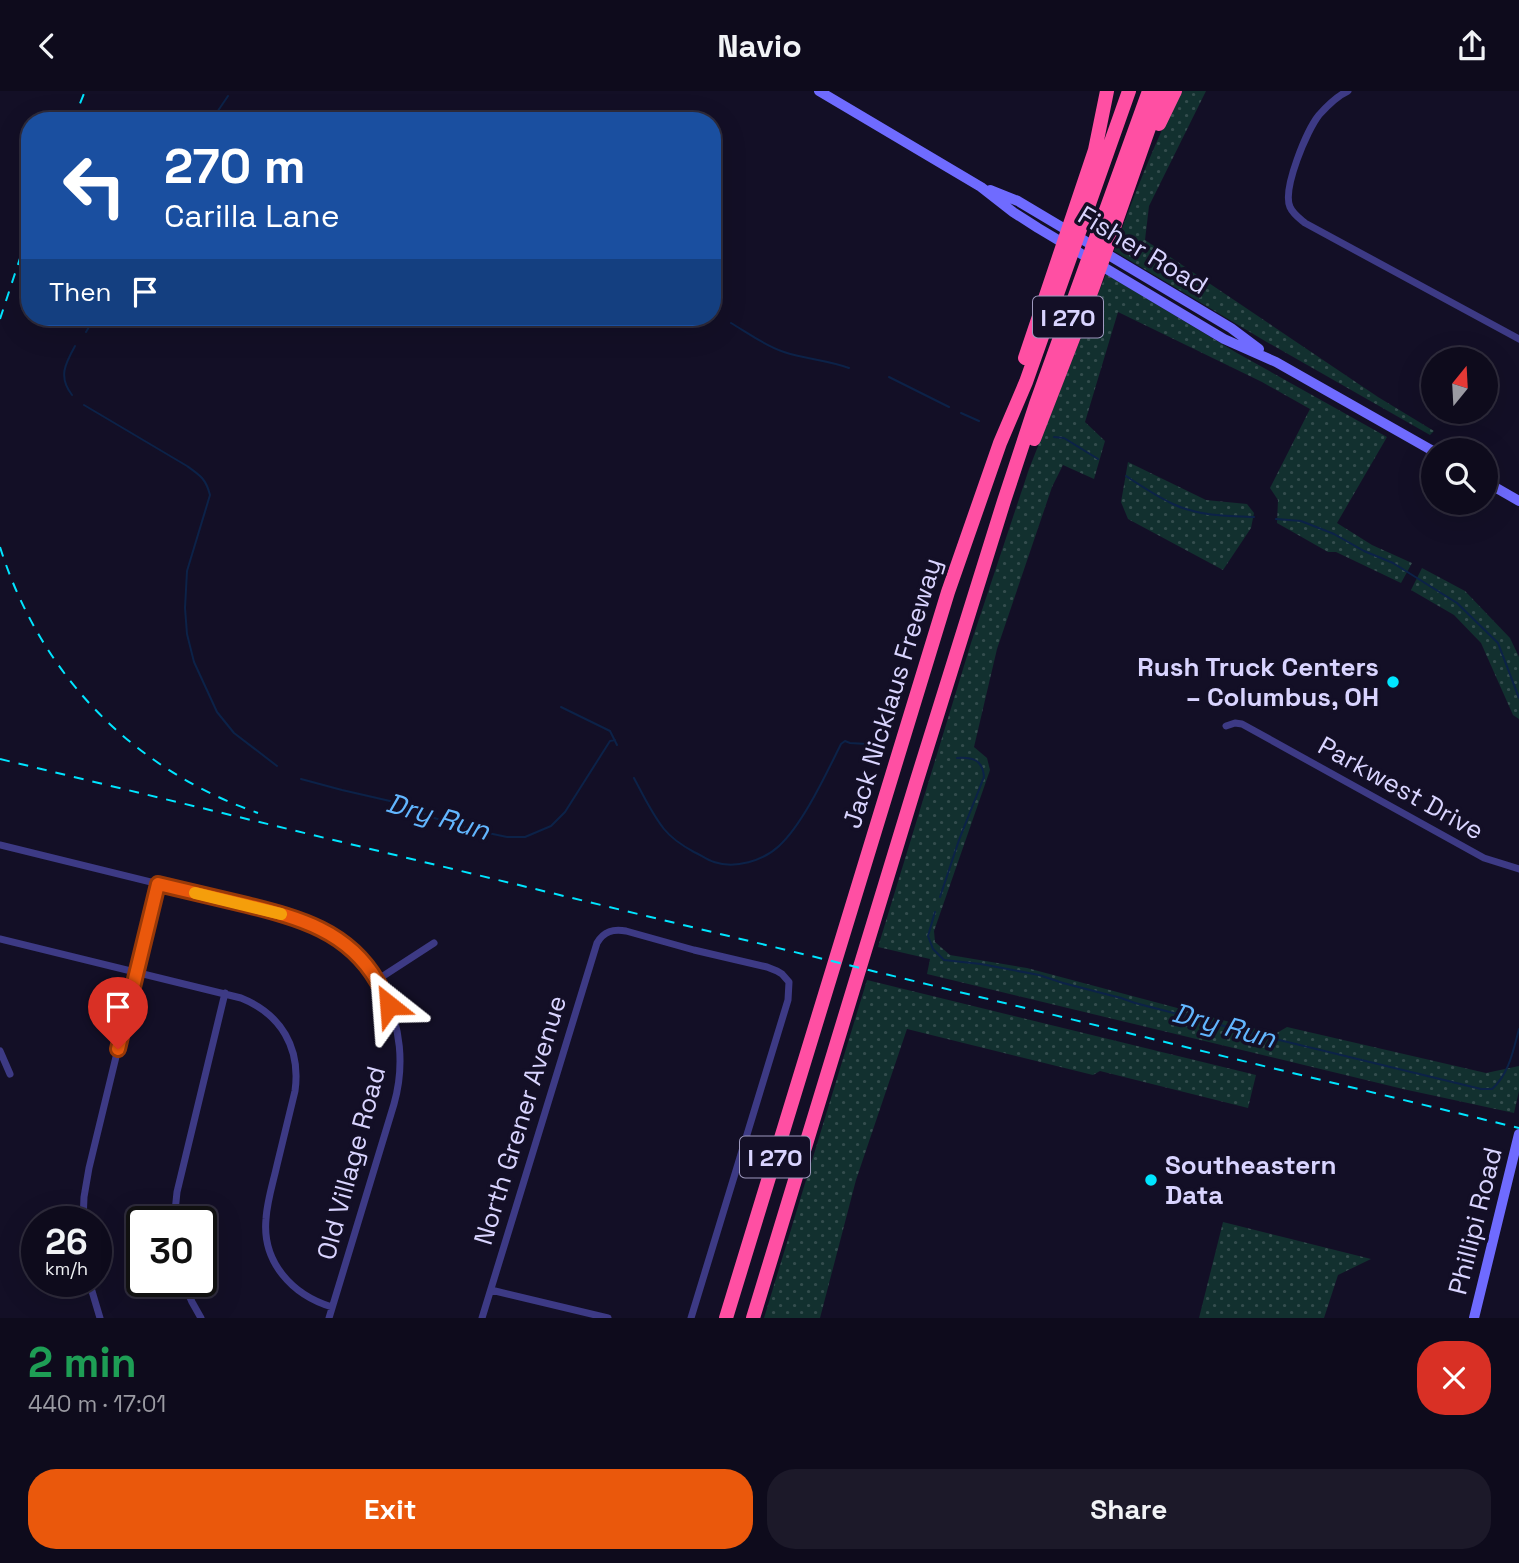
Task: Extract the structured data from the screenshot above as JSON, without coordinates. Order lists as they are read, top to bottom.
{
  "streets": {
    "highway": ["I 270", "Jack Nicklaus Freeway"],
    "main road": ["Fisher Road", "Phillipi Road"],
    "street": ["Parkwest Drive", "North Grener Avenue", "Old Village Road"]
  },
  "water": ["Dry Run"],
  "places": ["Rush Truck Centers – Columbus, OH", "Southeastern Data"],
  "north": "top",
  "page": {
    "header": "Navio",
    "turn": ["270 m", "Carilla Lane"],
    "then": "Then",
    "speed": "26 km/h",
    "limit": "30",
    "heading": ["2 min", "440 m · 17:01"],
    "buttons": ["Exit", "Share"]
  }
}
